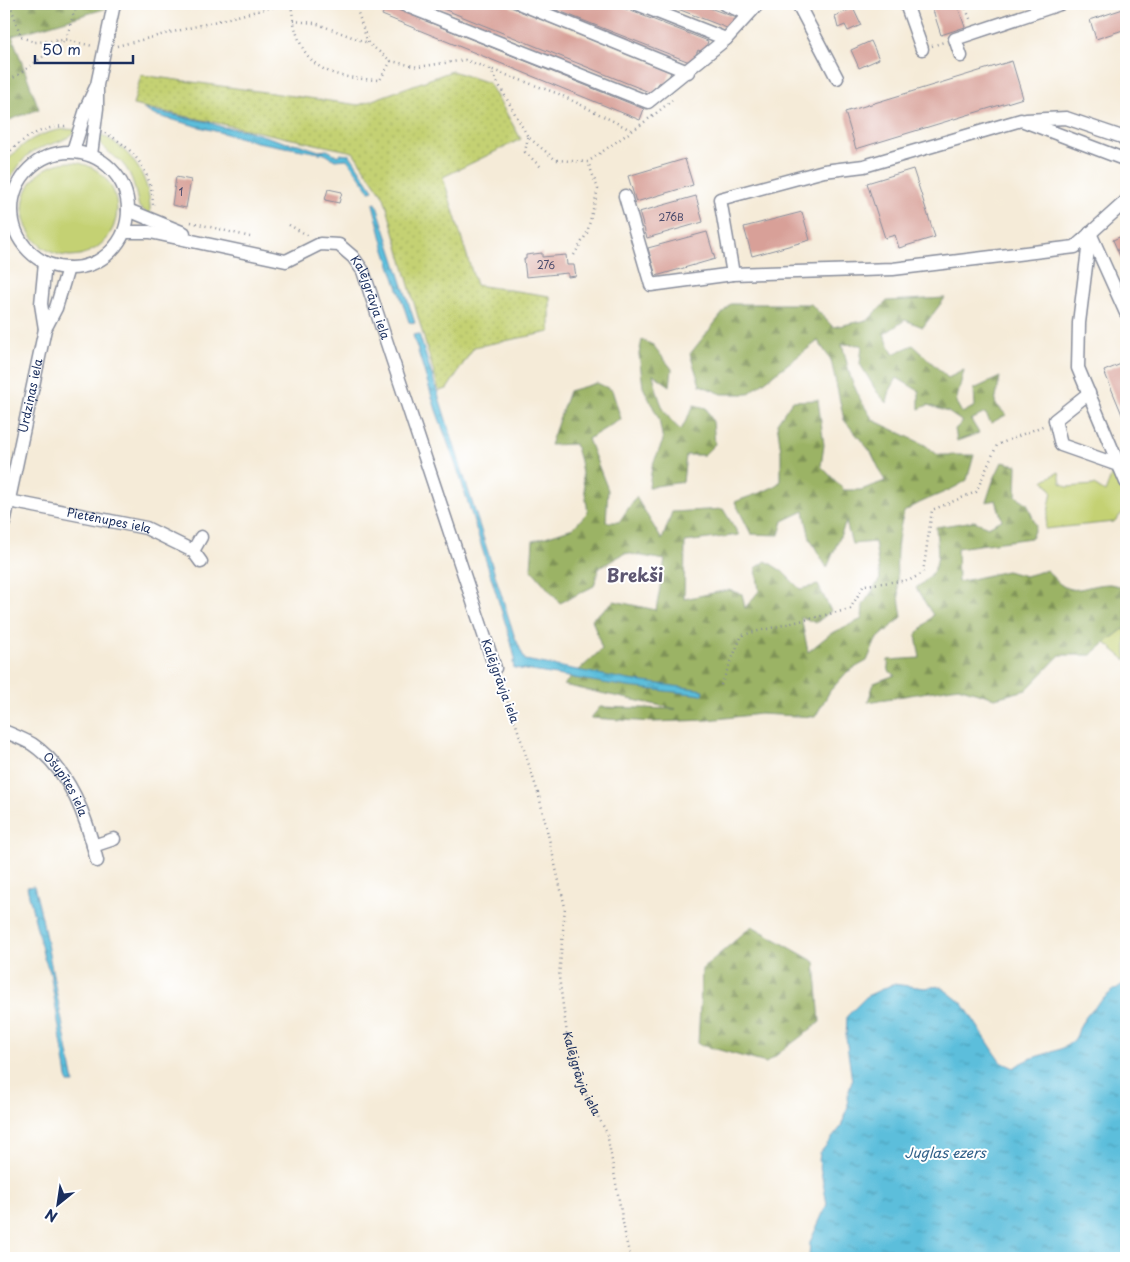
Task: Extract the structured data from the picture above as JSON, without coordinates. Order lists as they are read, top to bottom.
{
  "streets": {
    "street": [
      "Kalējgrāvja iela",
      "Urdziņas iela",
      "Pietēnupes iela",
      "Ošupītes iela"
    ]
  },
  "crossings": [
    ["Urdziņas iela", "Pietēnupes iela"]
  ],
  "districts": ["Brekši"],
  "water": ["Juglas ezers"],
  "house_numbers": ["1", "276B", "276"],
  "scale_bar": "50 m",
  "north": "bottom left"
}
